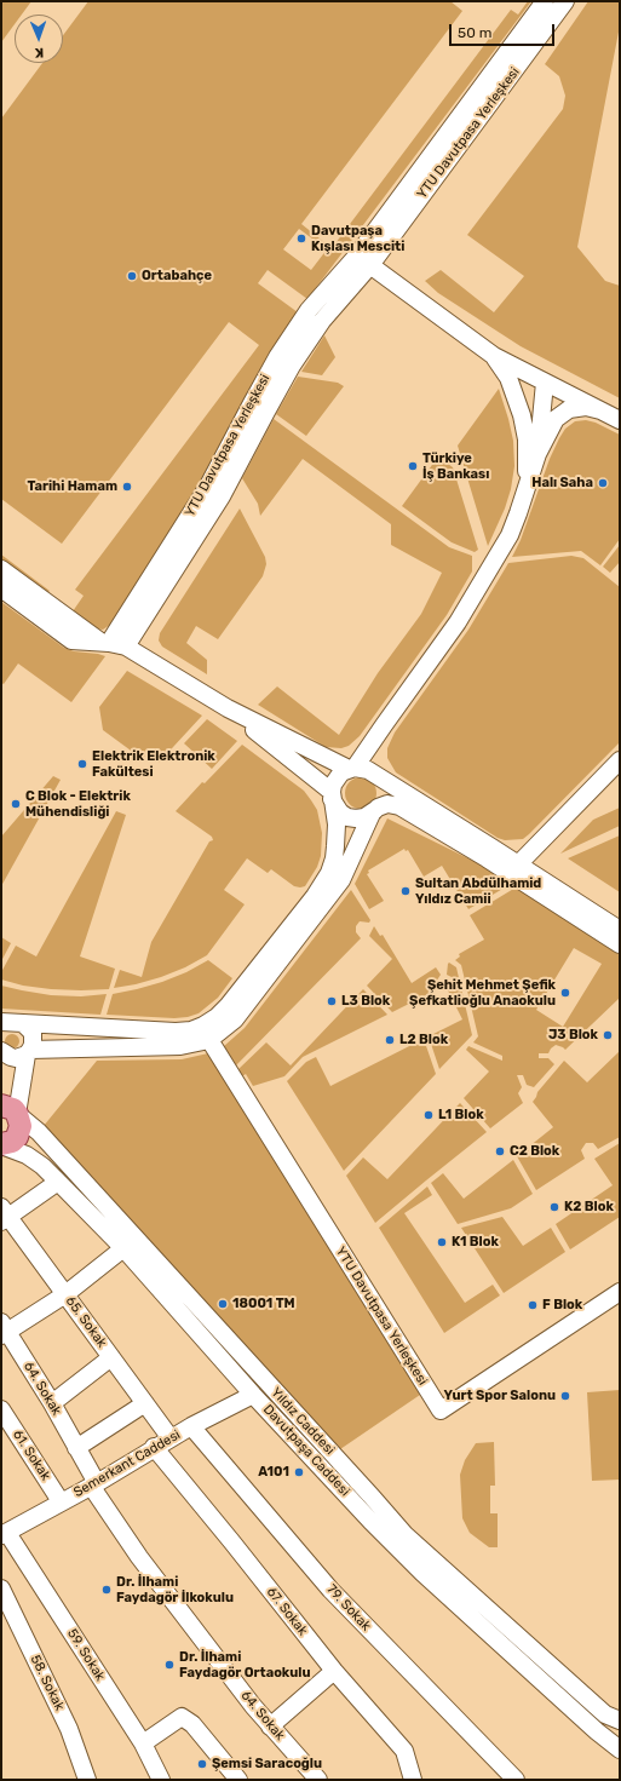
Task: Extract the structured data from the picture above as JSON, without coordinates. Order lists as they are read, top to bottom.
{
  "streets": {
    "street": [
      "YTU Davutpasa Yerleşkesi",
      "65. Sokak",
      "64. Sokak",
      "Yıldız Caddesi",
      "Davutpaşa Caddesi",
      "61. Sokak",
      "Semerkant Caddesi",
      "79. Sokak",
      "67. Sokak",
      "59. Sokak",
      "58. Sokak"
    ]
  },
  "crossings": [
    ["65. Sokak", "Semerkant Caddesi"],
    ["64. Sokak", "Semerkant Caddesi"],
    ["Davutpaşa Caddesi", "Semerkant Caddesi"],
    ["61. Sokak", "Semerkant Caddesi"],
    ["Semerkant Caddesi", "79. Sokak"],
    ["Semerkant Caddesi", "67. Sokak"],
    ["Semerkant Caddesi", "59. Sokak"]
  ],
  "places": [
    "Davutpaşa Kışlası Mesciti",
    "Ortabahçe",
    "Türkiye İş Bankası",
    "Halı Saha",
    "Tarihi Hamam",
    "Elektrik Elektronik Fakültesi",
    "C Blok - Elektrik Mühendisliği",
    "Sultan Abdülhamid Yıldız Camii",
    "Şehit Mehmet Şefik Şefkatlioğlu Anaokulu",
    "L3 Blok",
    "J3 Blok",
    "L2 Blok",
    "L1 Blok",
    "C2 Blok",
    "K2 Blok",
    "K1 Blok",
    "18001 TM",
    "F Blok",
    "Yurt Spor Salonu",
    "A101",
    "Dr. İlhami Faydagör İlkokulu",
    "Dr. İlhami Faydagör Ortaokulu",
    "Şemsi Saracoğlu"
  ],
  "scale_bar": "50 m",
  "north": "bottom"
}
